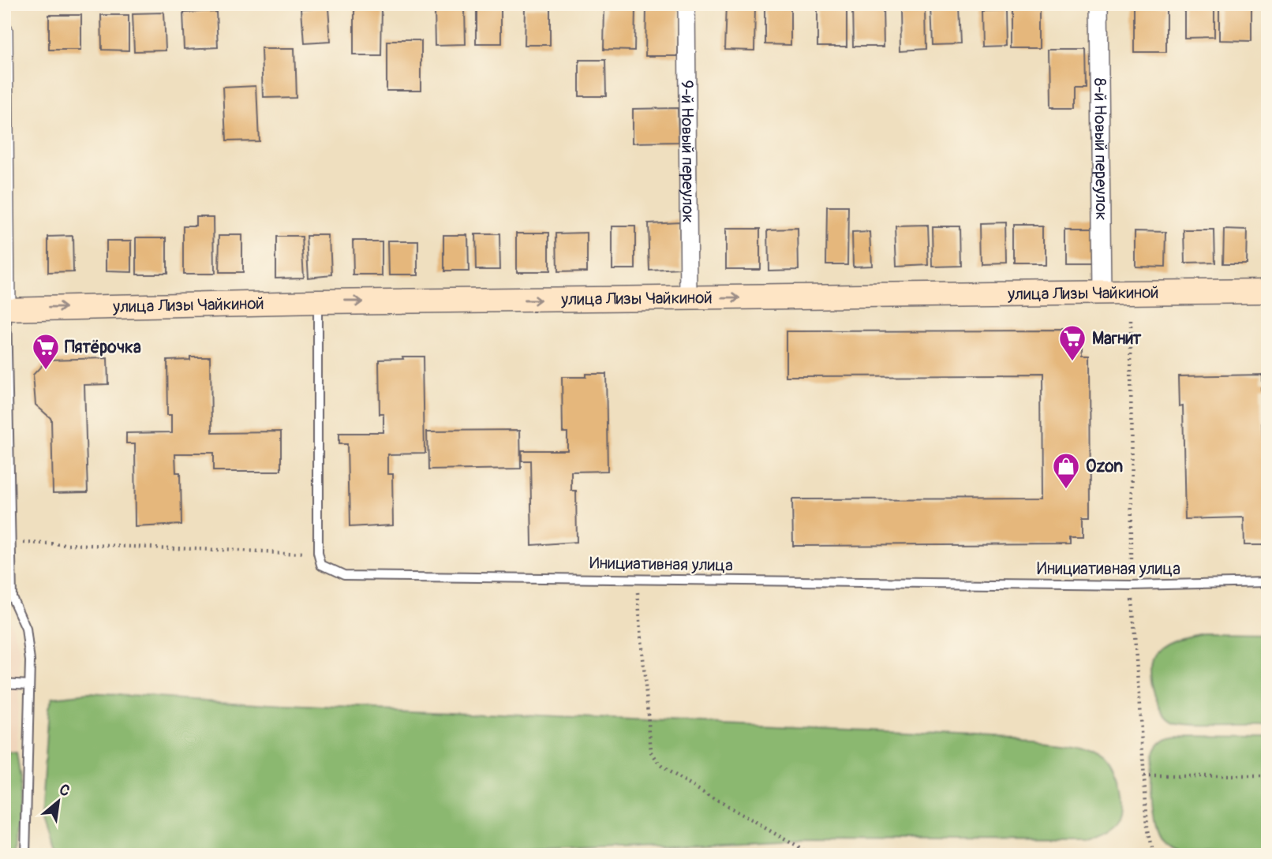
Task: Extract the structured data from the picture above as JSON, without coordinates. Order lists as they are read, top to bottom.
{
  "streets": {
    "main road": ["улица Лизы Чайкиной"],
    "street": ["8-й Новый переулок", "9-й Новый переулок"],
    "lane": ["Инициативная улица"]
  },
  "crossings": [
    ["8-й Новый переулок", "улица Лизы Чайкиной"],
    ["9-й Новый переулок", "улица Лизы Чайкиной"]
  ],
  "one_way": ["улица Лизы Чайкиной"],
  "places": {
    "supermarket": ["Магнит", "Пятёрочка"],
    "shop": ["Ozon"]
  },
  "north": "top right"
}
